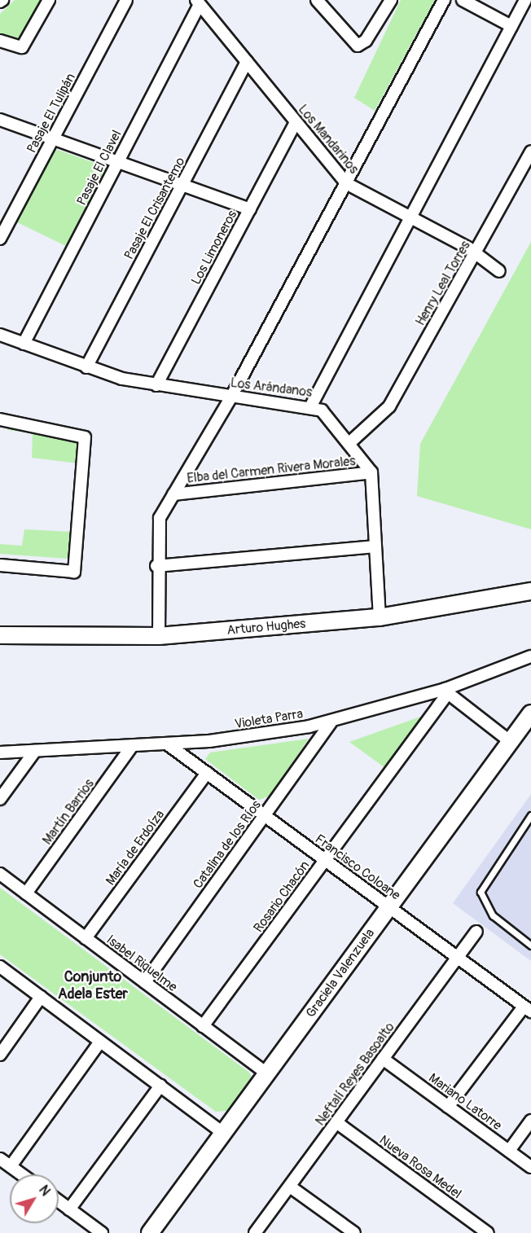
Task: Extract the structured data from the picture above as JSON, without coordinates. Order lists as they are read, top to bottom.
{
  "streets": {
    "street": [
      "Pasaje El Tulipán",
      "Los Mandarinos",
      "Pasaje El Clavel",
      "Pasaje El Crisantemo",
      "Los Limoneros",
      "Henry Leal Torres",
      "Los Arándanos",
      "Elba del Carmen Rivera Morales",
      "Arturo Hughes",
      "Violeta Parra",
      "Martín Barrios",
      "Catalina de los Ríos",
      "María de Erdoíza",
      "Francisco Coloane",
      "Rosario Chacón",
      "Isabel Riquelme",
      "Graciela Valenzuela",
      "Neftalí Reyes Basoalto",
      "Mariano Latorre",
      "Nueva Rosa Medel"
    ]
  },
  "crossings": [
    ["Los Mandarinos", "Pasaje El Clavel"],
    ["Los Mandarinos", "Pasaje El Crisantemo"],
    ["Los Mandarinos", "Los Limoneros"],
    ["Los Mandarinos", "Henry Leal Torres"],
    ["Pasaje El Clavel", "Los Arándanos"],
    ["Pasaje El Crisantemo", "Los Arándanos"],
    ["Los Limoneros", "Los Arándanos"],
    ["Henry Leal Torres", "Los Arándanos"],
    ["Los Arándanos", "Elba del Carmen Rivera Morales"],
    ["Violeta Parra", "Martín Barrios"],
    ["Violeta Parra", "Catalina de los Ríos"],
    ["Violeta Parra", "Francisco Coloane"],
    ["Violeta Parra", "Rosario Chacón"],
    ["Martín Barrios", "Isabel Riquelme"],
    ["Catalina de los Ríos", "Francisco Coloane"],
    ["Catalina de los Ríos", "Isabel Riquelme"],
    ["María de Erdoíza", "Francisco Coloane"],
    ["María de Erdoíza", "Isabel Riquelme"],
    ["Francisco Coloane", "Rosario Chacón"],
    ["Francisco Coloane", "Graciela Valenzuela"],
    ["Francisco Coloane", "Neftalí Reyes Basoalto"],
    ["Rosario Chacón", "Isabel Riquelme"],
    ["Isabel Riquelme", "Graciela Valenzuela"],
    ["Neftalí Reyes Basoalto", "Mariano Latorre"],
    ["Neftalí Reyes Basoalto", "Nueva Rosa Medel"]
  ],
  "districts": ["Conjunto Adela Ester"],
  "north": "top right"
}
